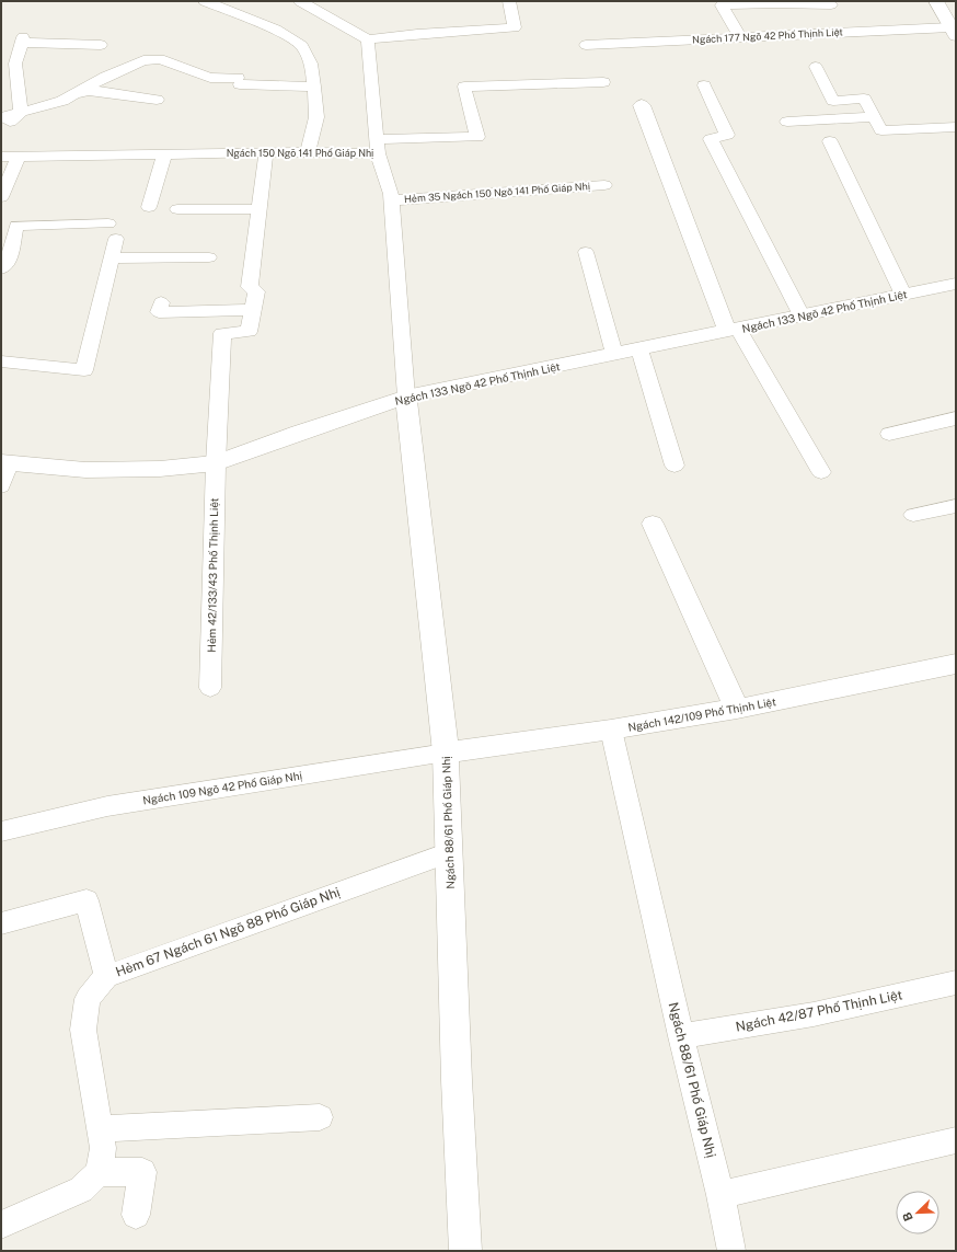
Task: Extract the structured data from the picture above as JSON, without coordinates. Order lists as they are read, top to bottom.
{
  "streets": {
    "street": ["Ngách 133 Ngõ 42 Phố Thịnh Liệt", "Ngách 142/109 Phố Thịnh Liệt", "Ngách 88/61 Phố Giáp Nhị"],
    "lane": [
      "Ngách 177 Ngõ 42 Phố Thịnh Liệt",
      "Ngách 150 Ngõ 141 Phố Giáp Nhị",
      "Hẻm 35 Ngách 150 Ngõ 141 Phố Giáp Nhị",
      "Hẻm 42/133/43 Phố Thịnh Liệt",
      "Ngách 109 Ngõ 42 Phố Giáp Nhị",
      "Hẻm 67 Ngách 61 Ngõ 88 Phố Giáp Nhị",
      "Ngách 42/87 Phố Thịnh Liệt"
    ]
  },
  "crossings": [
    ["Ngách 150 Ngõ 141 Phố Giáp Nhị", "Hẻm 35 Ngách 150 Ngõ 141 Phố Giáp Nhị"],
    ["Ngách 150 Ngõ 141 Phố Giáp Nhị", "Ngách 133 Ngõ 42 Phố Thịnh Liệt"],
    ["Ngách 150 Ngõ 141 Phố Giáp Nhị", "Ngách 88/61 Phố Giáp Nhị"],
    ["Ngách 133 Ngõ 42 Phố Thịnh Liệt", "Hẻm 42/133/43 Phố Thịnh Liệt"],
    ["Ngách 133 Ngõ 42 Phố Thịnh Liệt", "Ngách 88/61 Phố Giáp Nhị"],
    ["Ngách 142/109 Phố Thịnh Liệt", "Ngách 109 Ngõ 42 Phố Giáp Nhị"],
    ["Ngách 142/109 Phố Thịnh Liệt", "Ngách 88/61 Phố Giáp Nhị"],
    ["Ngách 109 Ngõ 42 Phố Giáp Nhị", "Ngách 88/61 Phố Giáp Nhị"],
    ["Ngách 88/61 Phố Giáp Nhị", "Hẻm 67 Ngách 61 Ngõ 88 Phố Giáp Nhị"],
    ["Ngách 88/61 Phố Giáp Nhị", "Ngách 42/87 Phố Thịnh Liệt"]
  ],
  "north": "bottom left"
}
